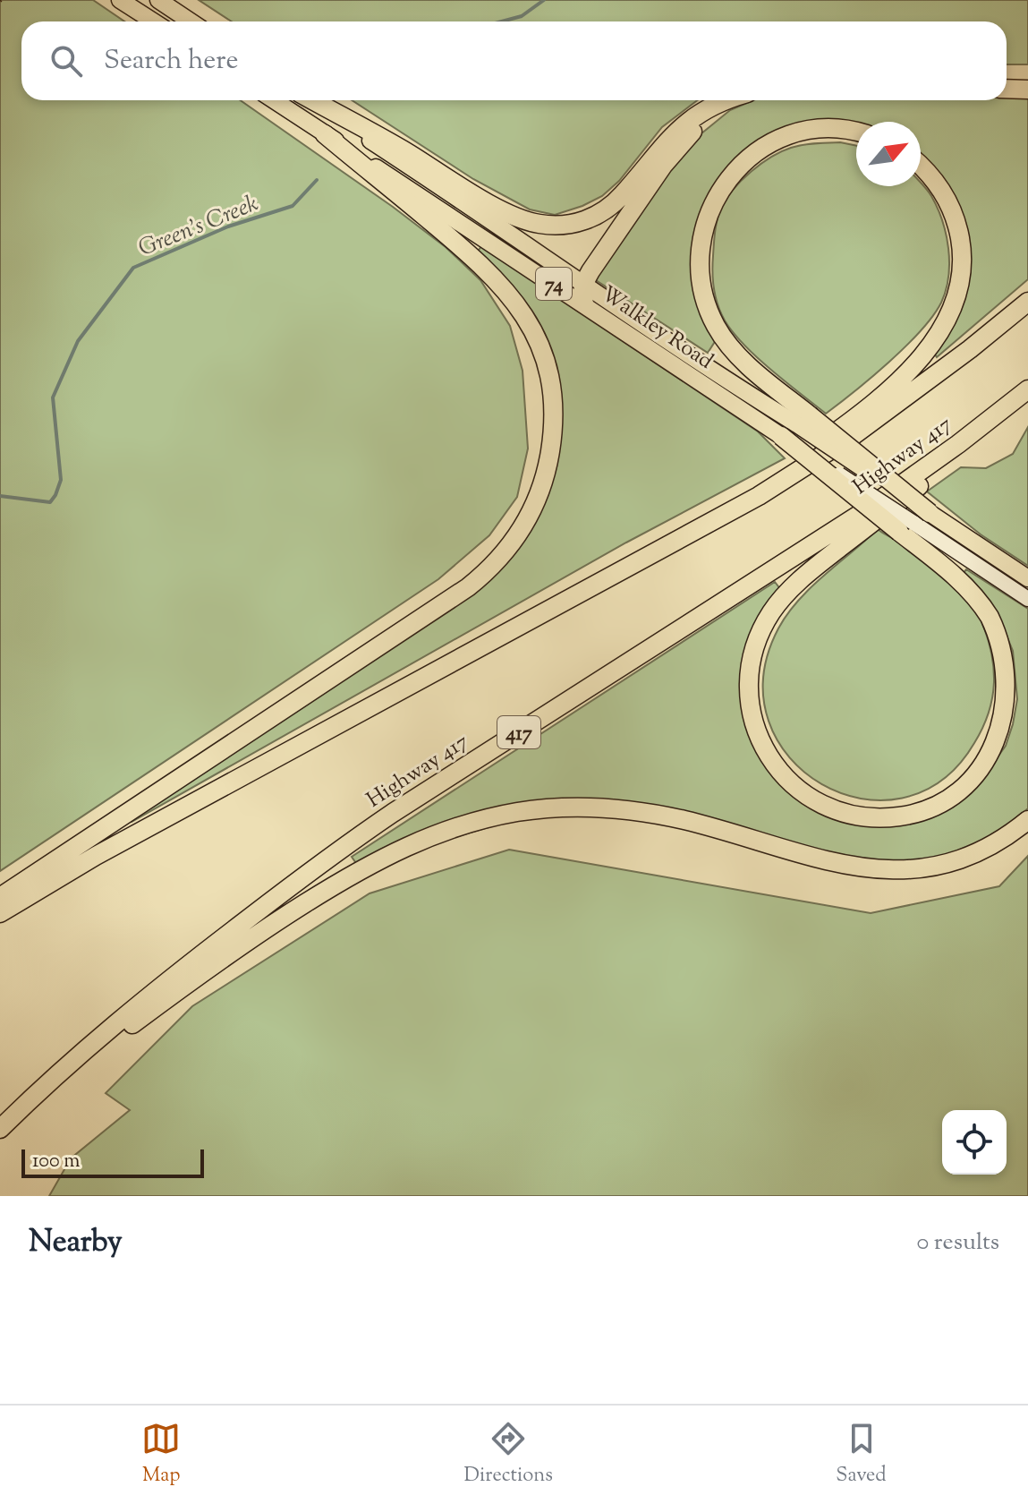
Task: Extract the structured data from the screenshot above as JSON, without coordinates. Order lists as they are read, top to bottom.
{
  "streets": {
    "highway": ["Highway 417", "417"],
    "main road": ["74", "Walkley Road"]
  },
  "water": ["Green's Creek"],
  "scale_bar": "100 m",
  "north": "top right",
  "page": {
    "search": "Search here",
    "scale": "100 m",
    "heading": ["Nearby", "0 results"],
    "nav": ["Map", "Directions", "Saved"]
  }
}
